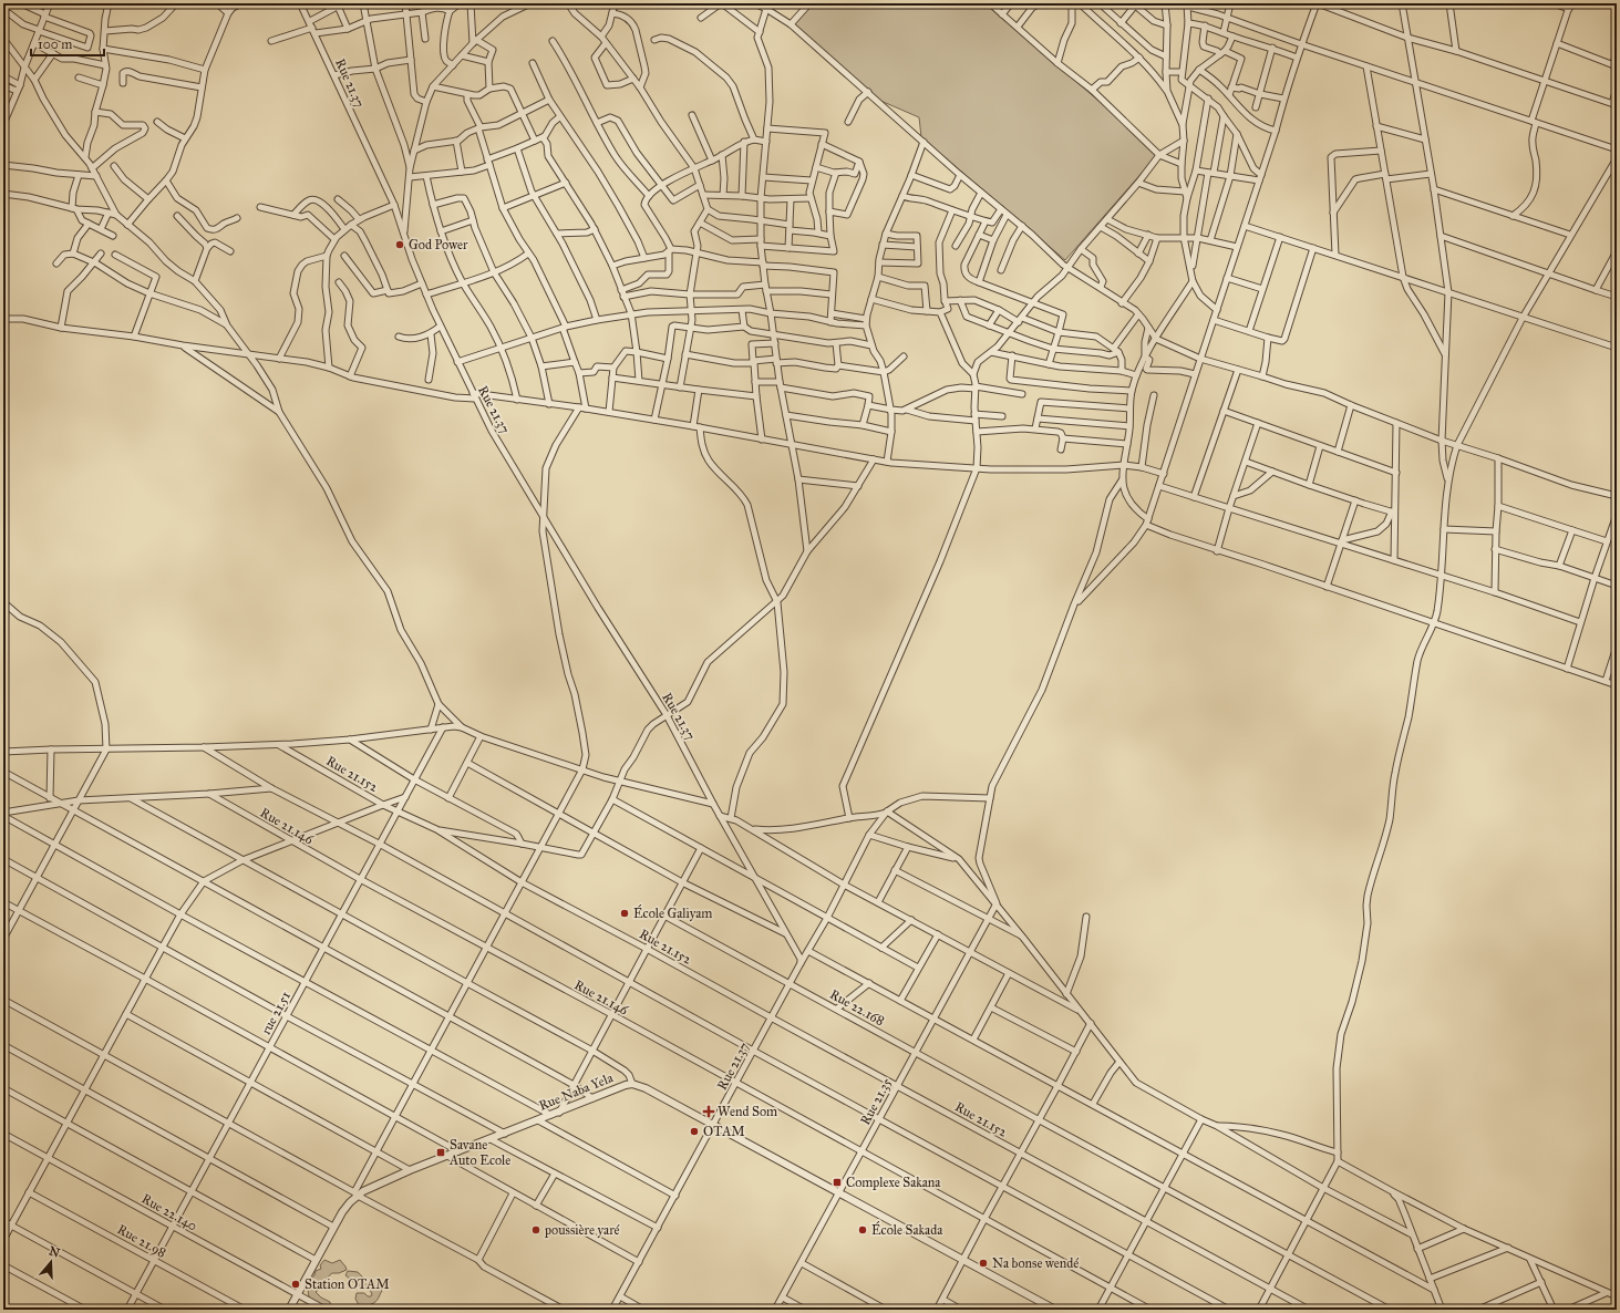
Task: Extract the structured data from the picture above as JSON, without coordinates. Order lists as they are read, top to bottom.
{
  "streets": {
    "street": [
      "Rue 21.37",
      "Rue 21.152",
      "Rue 21.146",
      "Rue 22.168",
      "rue 21.51",
      "Rue Naba Yela",
      "Rue 21.35",
      "Rue 22.140",
      "Rue 21.98"
    ]
  },
  "crossings": [
    ["Rue 21.37", "Rue 21.152"],
    ["Rue 21.37", "Rue 21.146"],
    ["Rue 21.37", "Rue 22.168"],
    ["Rue 21.37", "Rue Naba Yela"],
    ["Rue 21.152", "rue 21.51"],
    ["Rue 21.152", "Rue 21.35"],
    ["Rue 21.146", "rue 21.51"],
    ["Rue 21.146", "Rue 21.35"],
    ["Rue 22.168", "Rue 21.35"],
    ["rue 21.51", "Rue 22.140"],
    ["rue 21.51", "Rue 21.98"],
    ["Rue Naba Yela", "Rue 21.35"],
    ["Rue Naba Yela", "Rue 22.140"]
  ],
  "places": {
    "other": [
      "God Power",
      "École Galiyam",
      "OTAM",
      "poussière yaré",
      "École Sakada",
      "Na bonse wendé",
      "Station OTAM"
    ],
    "health": ["Wend Som"],
    "transit": ["Savane Auto Ecole", "Complexe Sakana"]
  },
  "scale_bar": "100 m",
  "north": "top"
}
